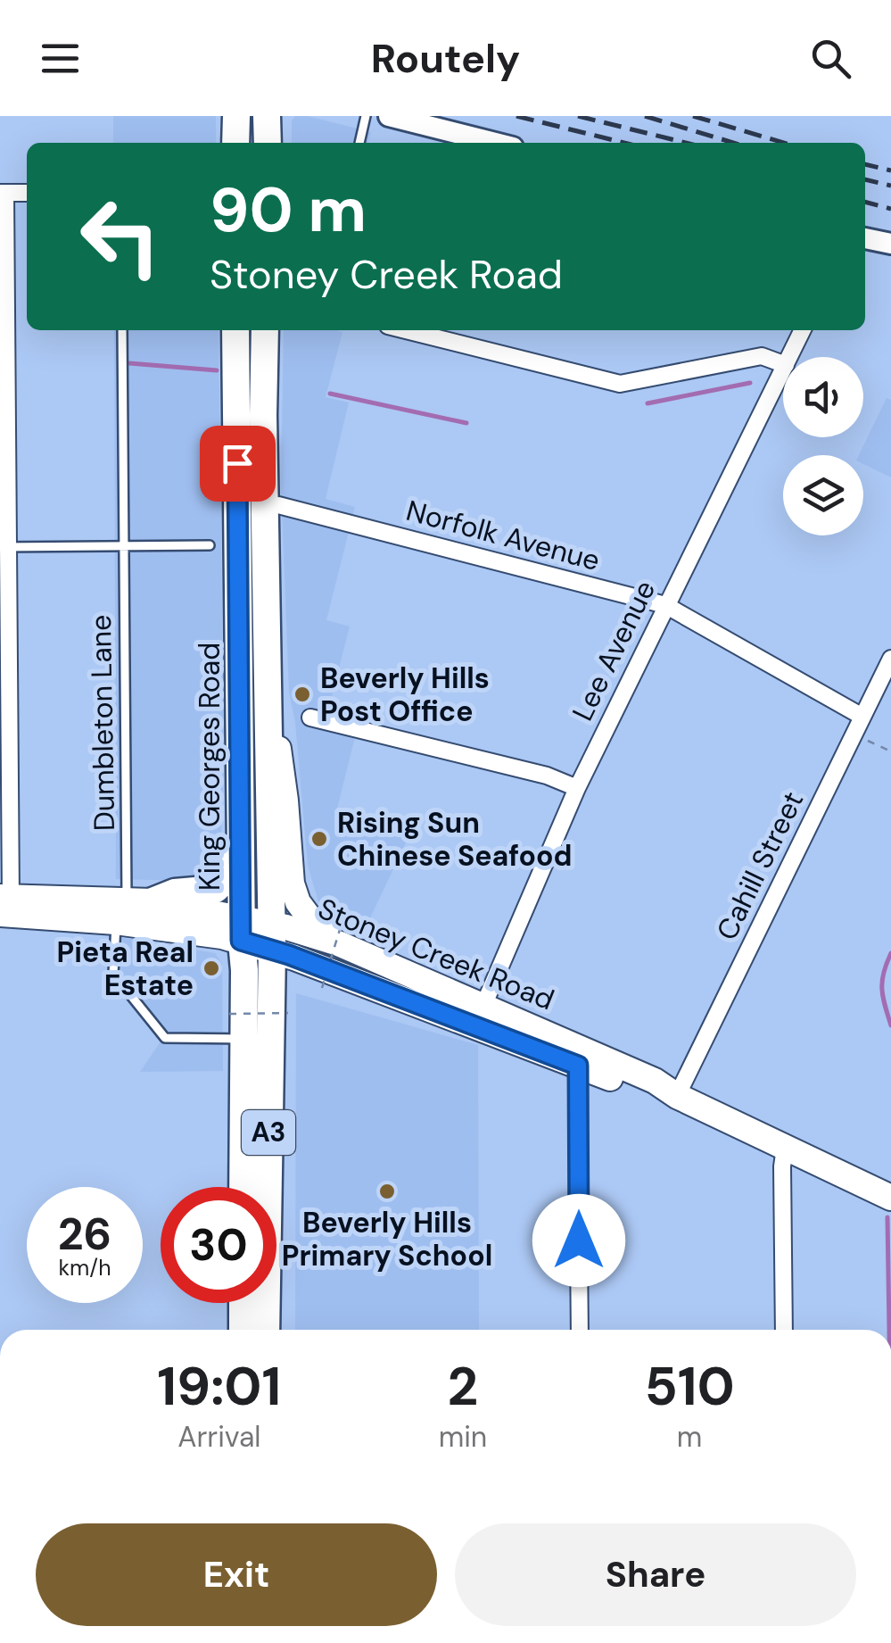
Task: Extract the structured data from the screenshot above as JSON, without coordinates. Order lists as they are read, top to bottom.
{
  "streets": {
    "highway": ["King Georges Road", "A3"],
    "main road": ["Stoney Creek Road"],
    "street": ["Norfolk Avenue", "Lee Avenue", "Cahill Street"],
    "lane": ["Dumbleton Lane"]
  },
  "crossings": [
    ["Norfolk Avenue", "Lee Avenue"],
    ["Norfolk Avenue", "King Georges Road"],
    ["Norfolk Avenue", "Cahill Street"],
    ["Lee Avenue", "Stoney Creek Road"],
    ["Dumbleton Lane", "King Georges Road"],
    ["Dumbleton Lane", "Stoney Creek Road"],
    ["King Georges Road", "Stoney Creek Road"],
    ["Cahill Street", "Stoney Creek Road"]
  ],
  "places": [
    "Beverly Hills Post Office",
    "Rising Sun Chinese Seafood",
    "Pieta Real Estate",
    "Beverly Hills Primary School"
  ],
  "page": {
    "header": "Routely",
    "turn": ["90 m", "Stoney Creek Road"],
    "speed": "26 km/h",
    "limit": "30",
    "eta": [
      "19:01",
      "Arrival",
      "2",
      "min",
      "510",
      "m"
    ],
    "buttons": ["Exit", "Share"]
  }
}
